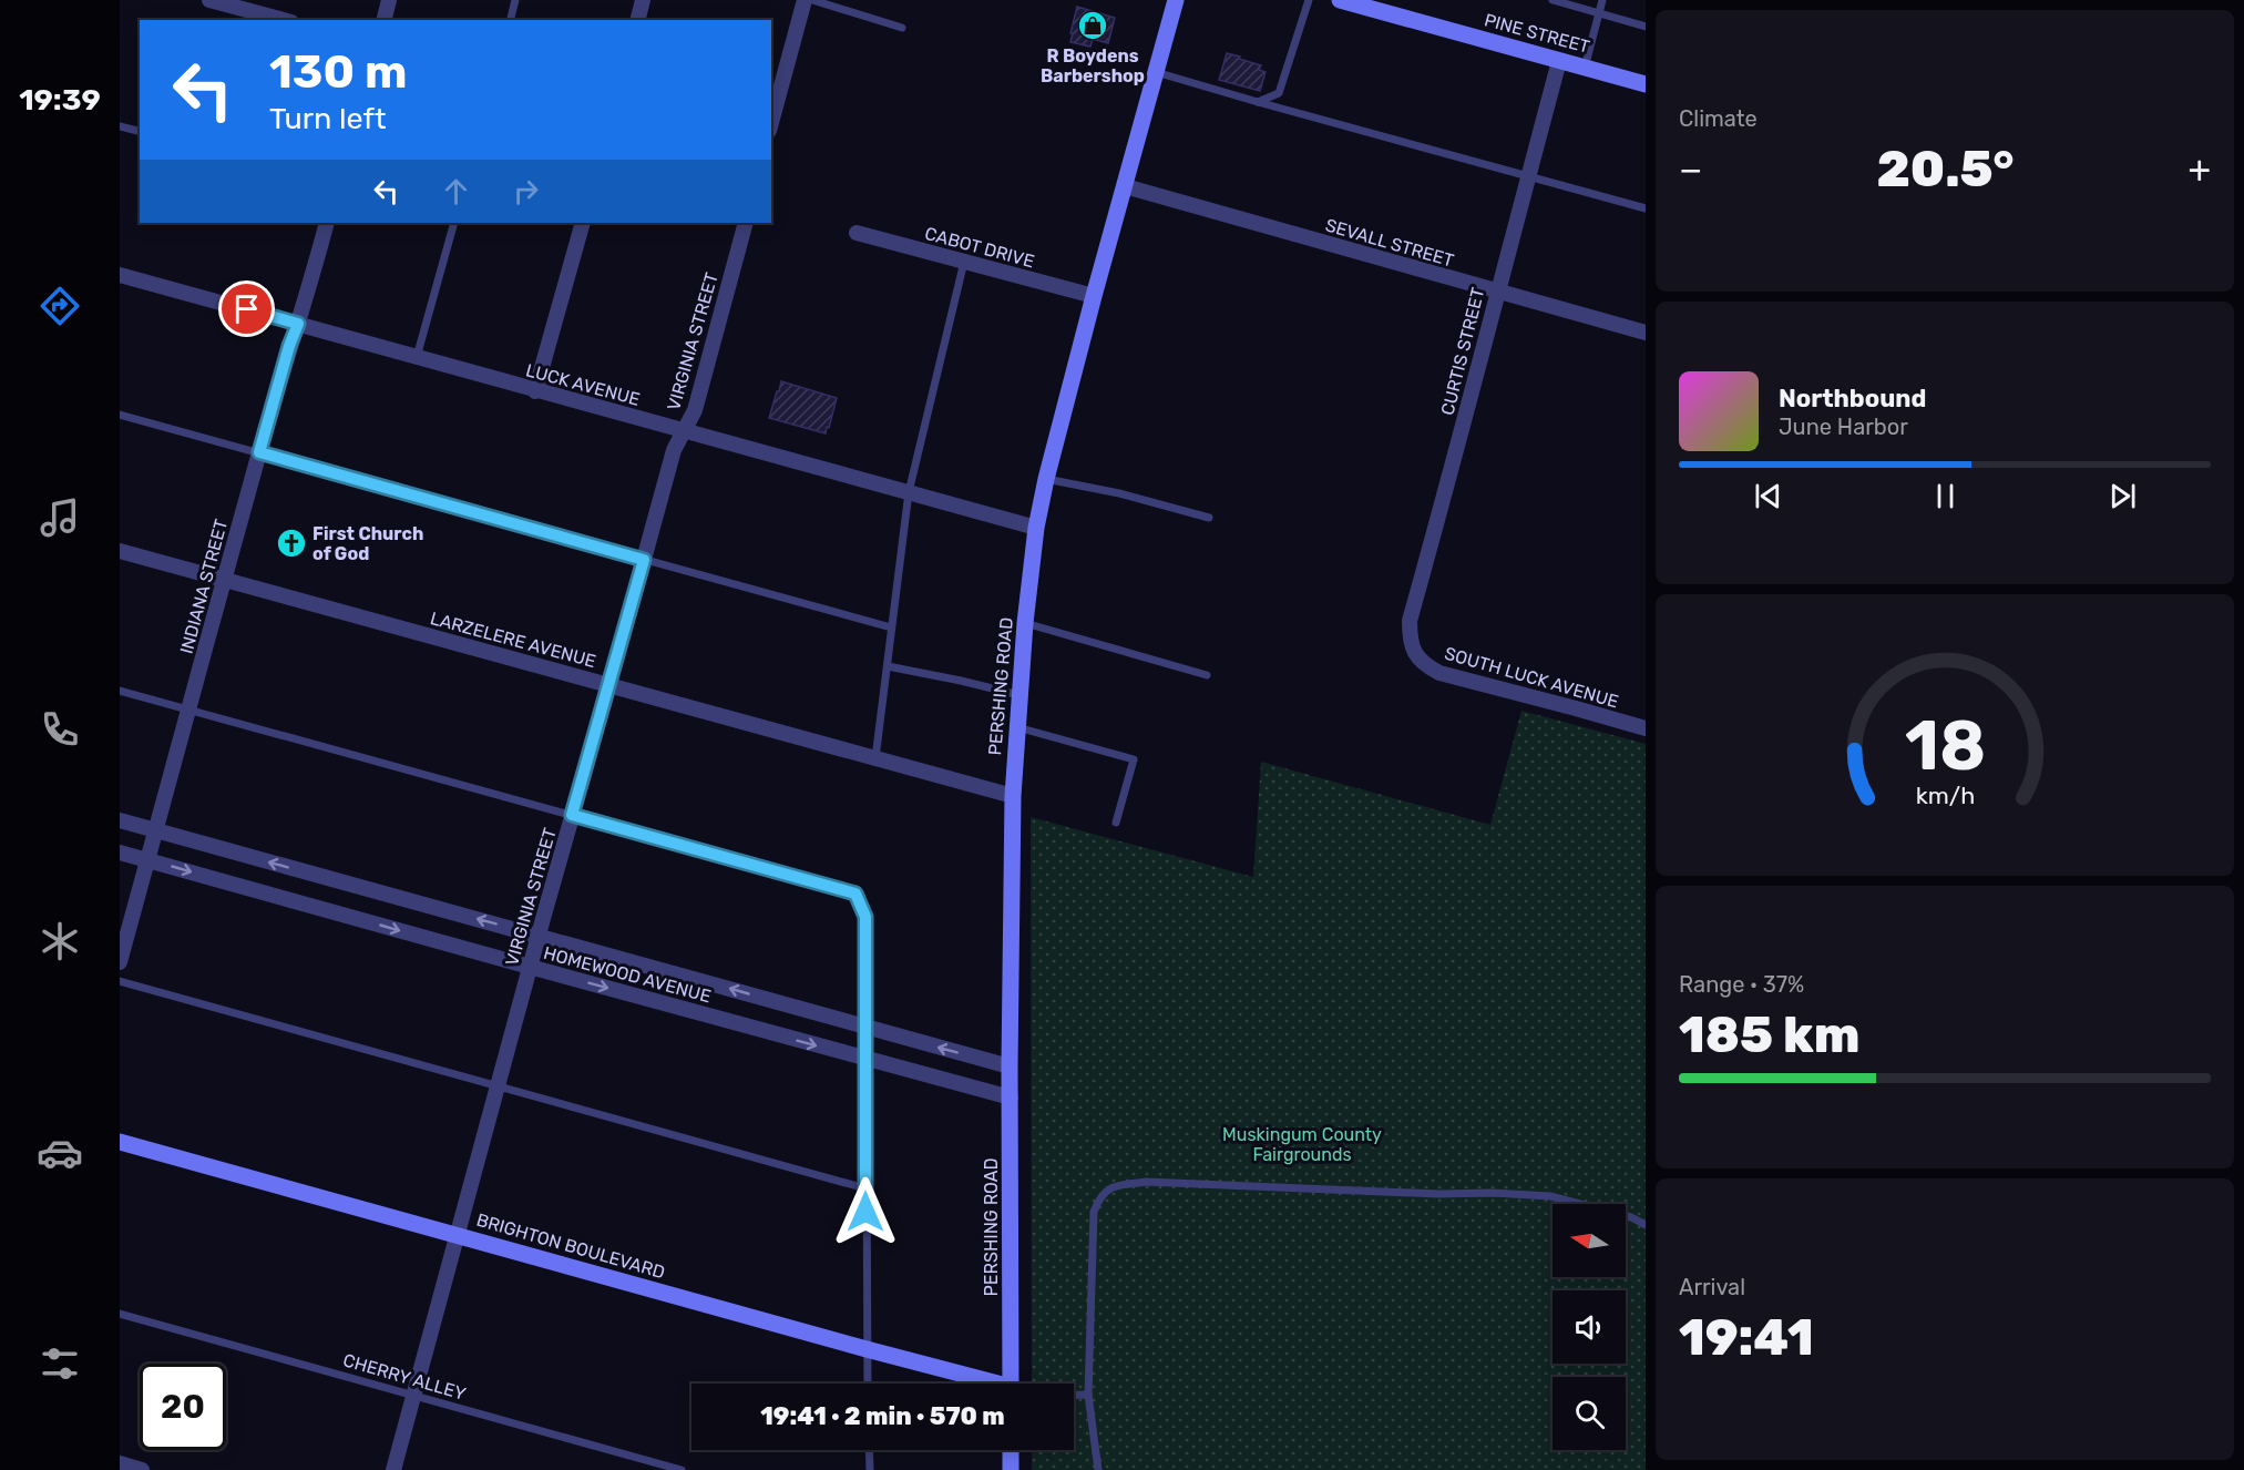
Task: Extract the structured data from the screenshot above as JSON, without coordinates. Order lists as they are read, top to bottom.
{
  "streets": {
    "street": [
      "PINE STREET",
      "SEVALL STREET",
      "CABOT DRIVE",
      "VIRGINIA STREET",
      "CURTIS STREET",
      "LUCK AVENUE",
      "INDIANA STREET",
      "LARZELERE AVENUE",
      "SOUTH LUCK AVENUE",
      "PERSHING ROAD",
      "HOMEWOOD AVENUE",
      "BRIGHTON BOULEVARD"
    ],
    "lane": ["CHERRY ALLEY"]
  },
  "crossings": [
    ["PINE STREET", "CURTIS STREET"],
    ["SEVALL STREET", "CURTIS STREET"],
    ["SEVALL STREET", "PERSHING ROAD"],
    ["CABOT DRIVE", "PERSHING ROAD"],
    ["VIRGINIA STREET", "LUCK AVENUE"],
    ["VIRGINIA STREET", "LARZELERE AVENUE"],
    ["VIRGINIA STREET", "HOMEWOOD AVENUE"],
    ["VIRGINIA STREET", "BRIGHTON BOULEVARD"],
    ["VIRGINIA STREET", "CHERRY ALLEY"],
    ["CURTIS STREET", "SOUTH LUCK AVENUE"],
    ["LUCK AVENUE", "INDIANA STREET"],
    ["LUCK AVENUE", "PERSHING ROAD"],
    ["INDIANA STREET", "LARZELERE AVENUE"],
    ["INDIANA STREET", "HOMEWOOD AVENUE"],
    ["LARZELERE AVENUE", "PERSHING ROAD"],
    ["PERSHING ROAD", "HOMEWOOD AVENUE"]
  ],
  "parks": ["Muskingum County Fairgrounds"],
  "places": {
    "shop": ["R Boydens Barbershop"],
    "church": ["First Church of God"]
  },
  "north": "left",
  "page": {
    "tabs": "19:39",
    "tile": [
      "Climate",
      ["Range · 37%", "185 km"],
      ["Arrival", "19:41"]
    ],
    "turn": ["130 m", "Turn left"],
    "heat": ["−", "20.5°", "+"],
    "song": ["Northbound", "June Harbor"],
    "limit": "20",
    "trip": "19:41 · 2 min · 570 m",
    "gauge": ["18", "km/h"]
  }
}
